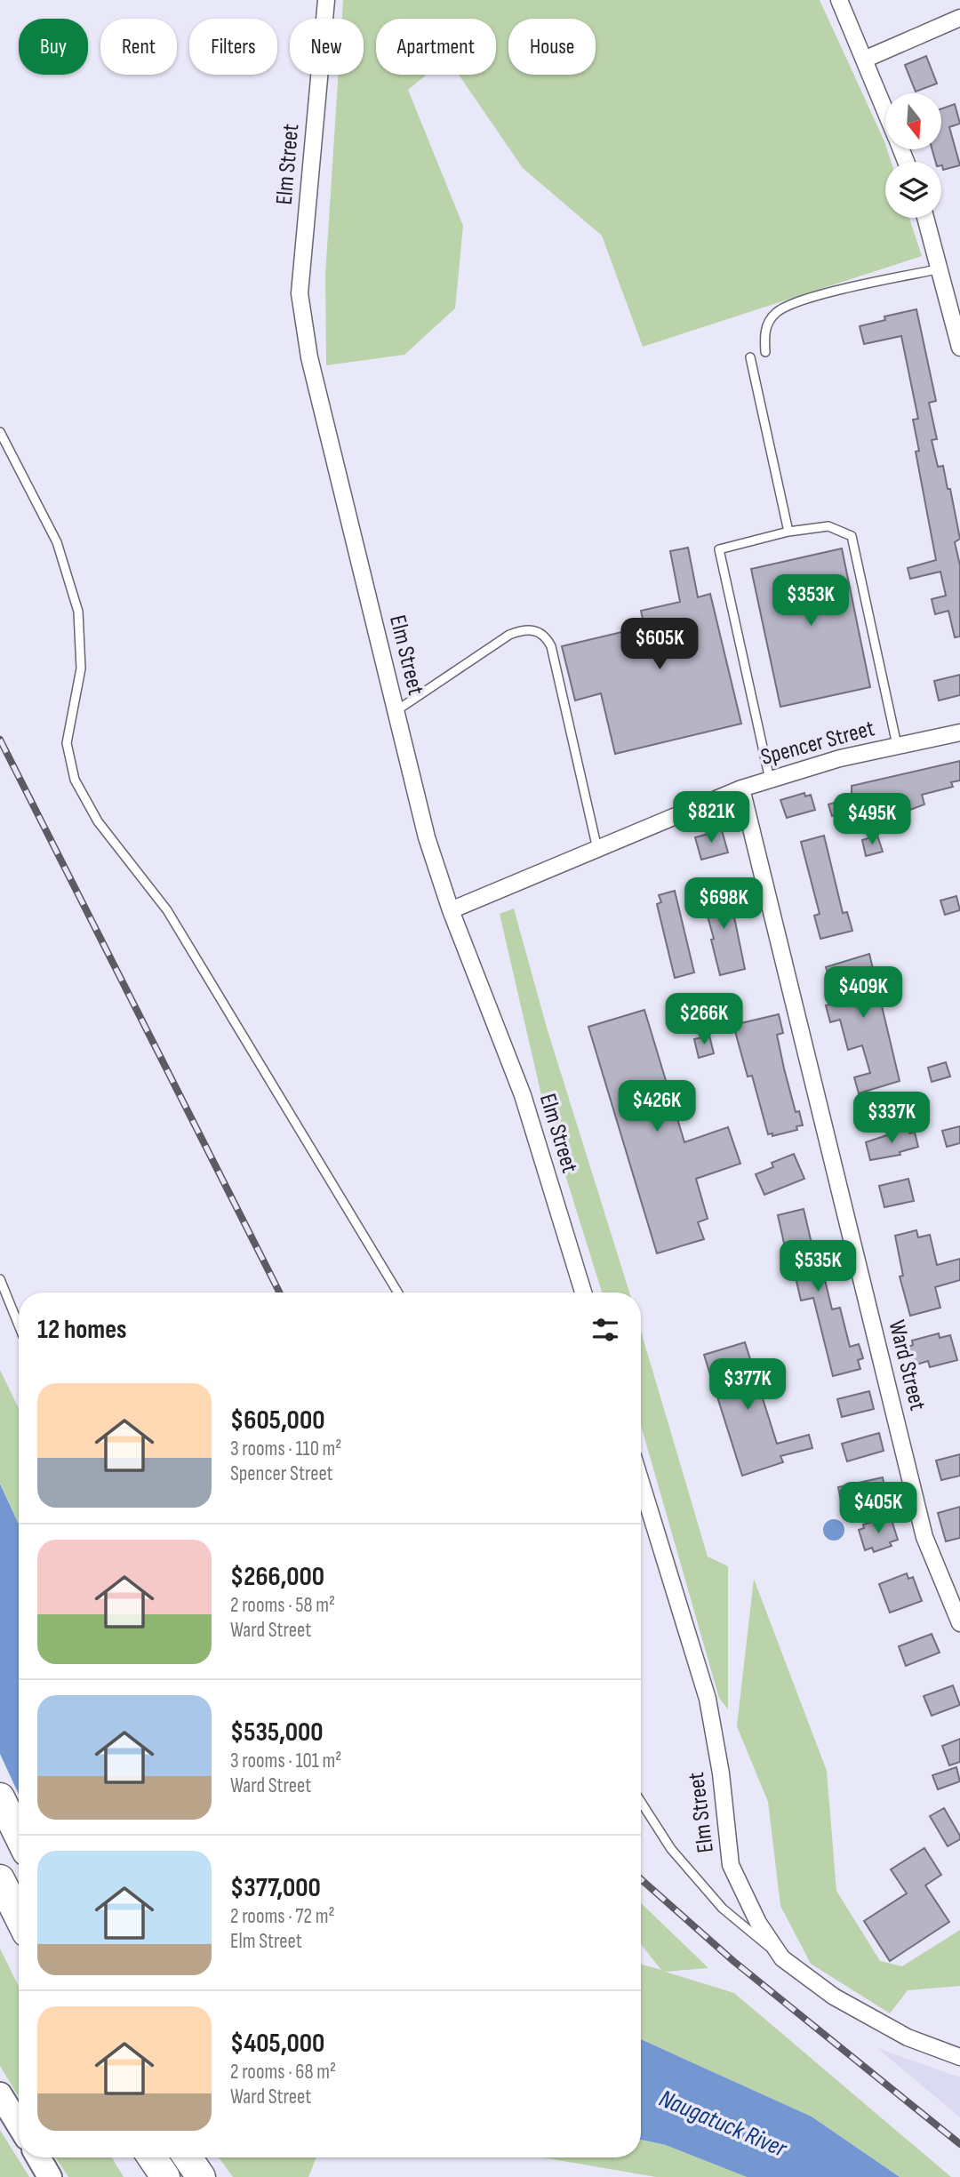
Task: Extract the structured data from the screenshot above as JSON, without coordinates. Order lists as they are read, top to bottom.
{
  "streets": {
    "street": ["Elm Street", "Spencer Street", "Ward Street"]
  },
  "crossings": [
    ["Elm Street", "Spencer Street"],
    ["Spencer Street", "Ward Street"]
  ],
  "water": ["Naugatuck River"],
  "north": "bottom",
  "page": {
    "chip": [
      "Buy",
      "Rent",
      "Filters",
      "New",
      "Apartment",
      "House"
    ],
    "price": [
      "$353K",
      "$605K",
      "$821K",
      "$495K",
      "$698K",
      "$409K",
      "$266K",
      "$426K",
      "$337K",
      "$535K",
      "$377K",
      "$405K"
    ],
    "heading": "12 homes",
    "list": [
      {
        "name": "$605,000",
        "note": "3 rooms · 110 m² · Spencer Street"
      },
      {
        "name": "$266,000",
        "note": "2 rooms · 58 m² · Ward Street"
      },
      {
        "name": "$535,000",
        "note": "3 rooms · 101 m² · Ward Street"
      },
      {
        "name": "$377,000",
        "note": "2 rooms · 72 m² · Elm Street"
      },
      {
        "name": "$405,000",
        "note": "2 rooms · 68 m² · Ward Street"
      }
    ]
  }
}
